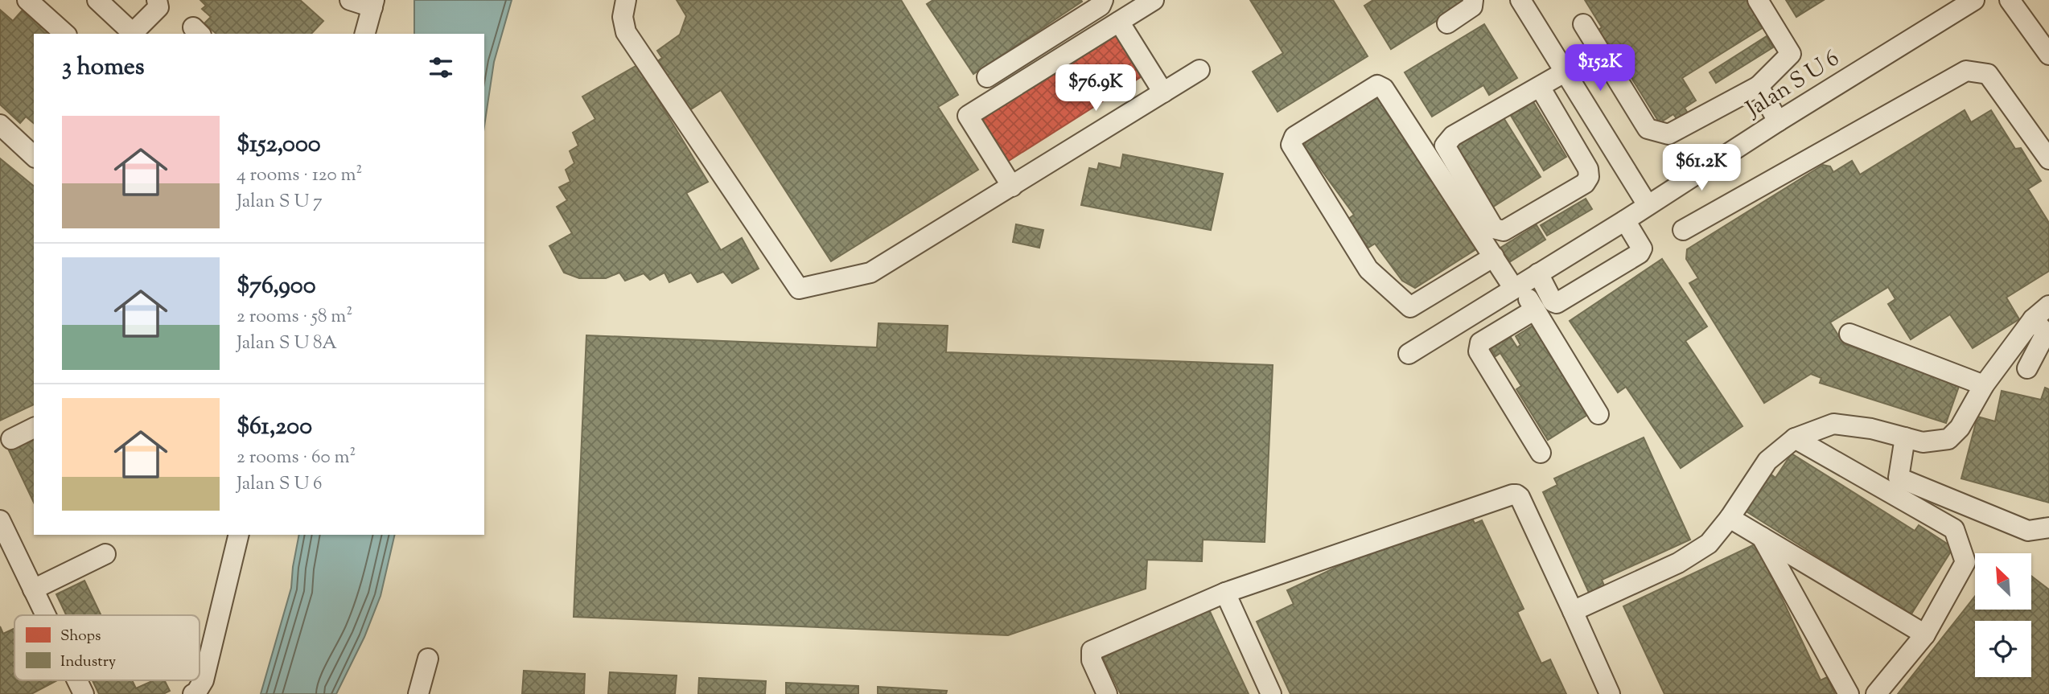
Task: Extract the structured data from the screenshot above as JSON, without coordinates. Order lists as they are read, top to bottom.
{
  "streets": {
    "street": ["Jalan S U 6"]
  },
  "legend": ["Shops", "Industry"],
  "north": "top left",
  "page": {
    "heading": "3 homes",
    "price": ["$152K", "$76.9K", "$61.2K"],
    "list": [
      {
        "name": "$152,000",
        "note": "4 rooms · 120 m² · Jalan S U 7"
      },
      {
        "name": "$76,900",
        "note": "2 rooms · 58 m² · Jalan S U 8A"
      },
      {
        "name": "$61,200",
        "note": "2 rooms · 60 m² · Jalan S U 6"
      }
    ]
  }
}
